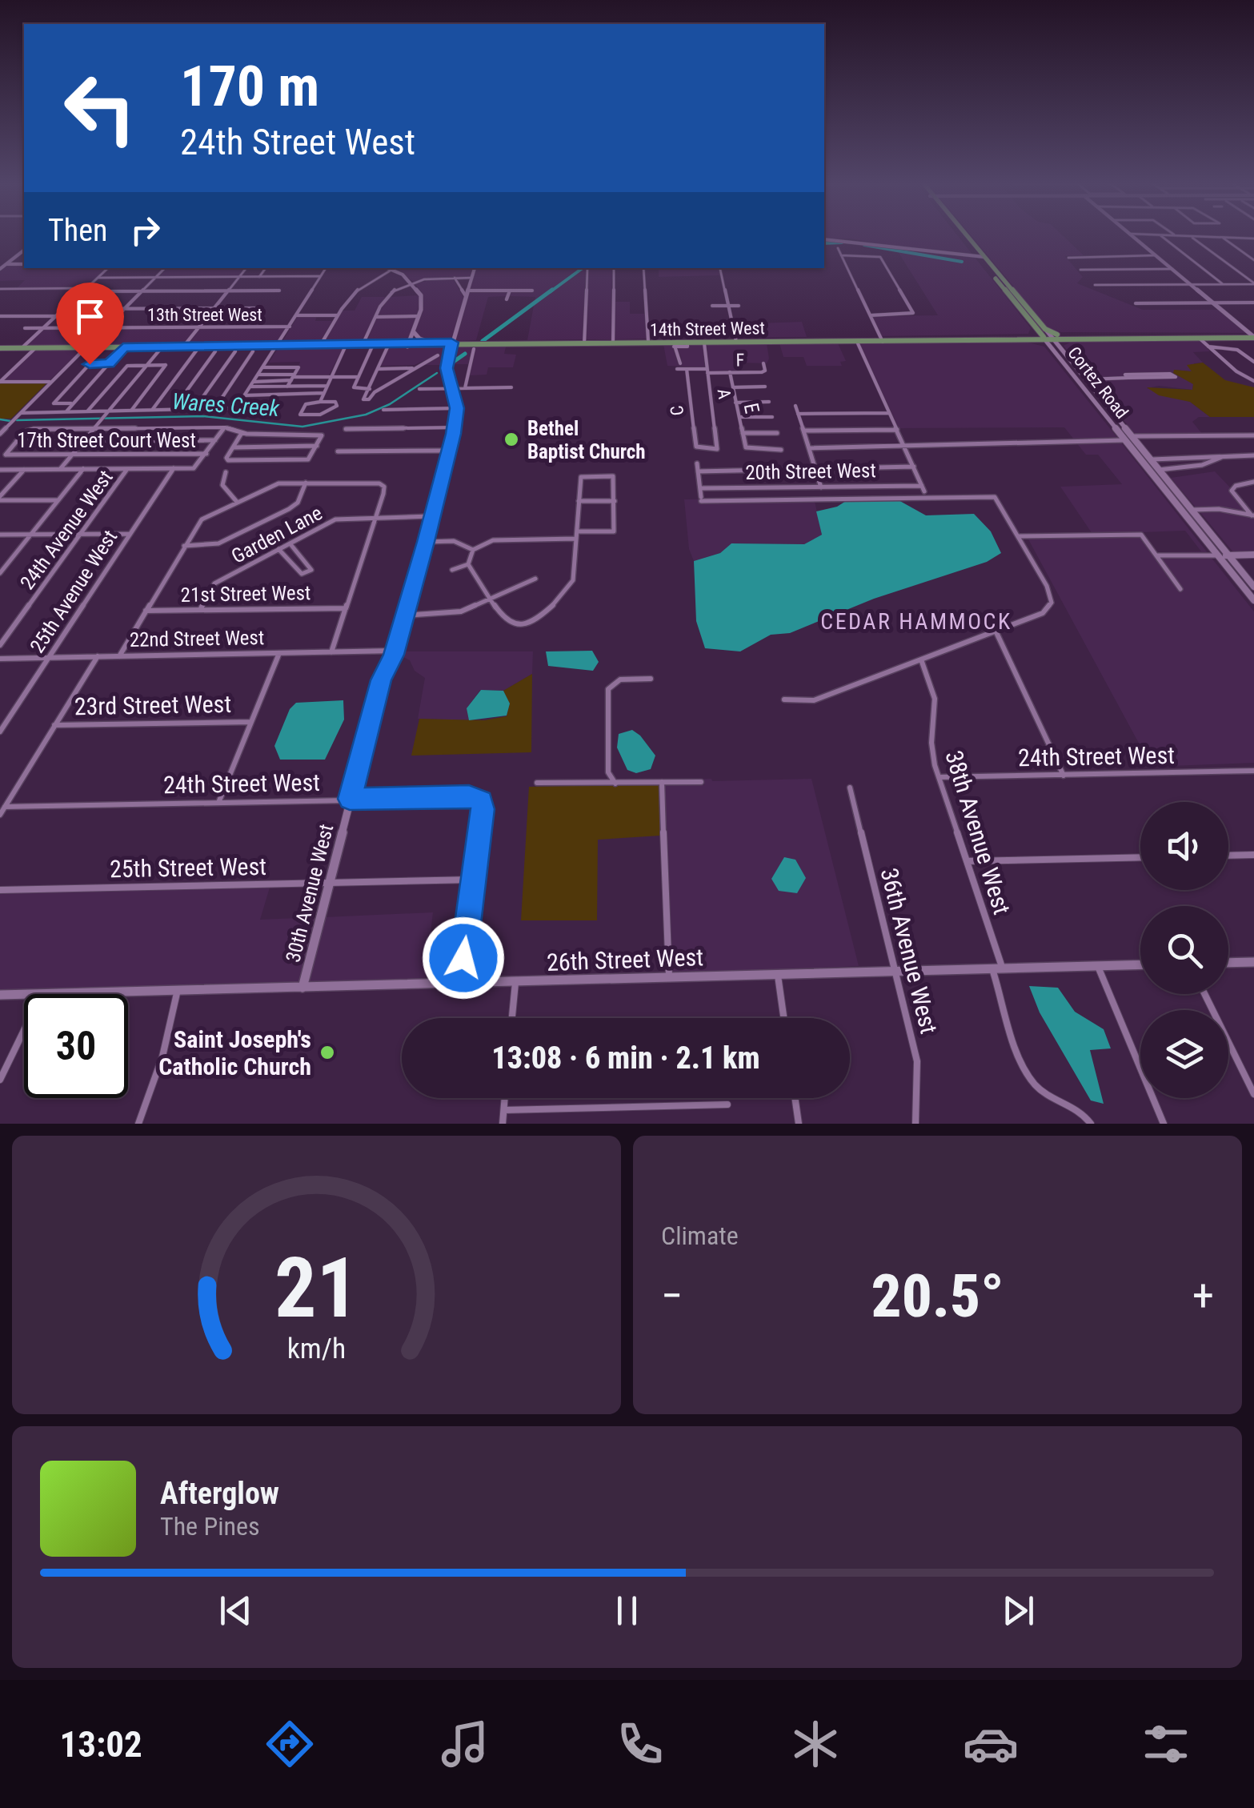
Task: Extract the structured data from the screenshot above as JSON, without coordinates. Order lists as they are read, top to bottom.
{
  "streets": {
    "main road": ["14th Street West", "Cortez Road"],
    "street": [
      "13th Street West",
      "F",
      "A",
      "E",
      "C",
      "17th Street Court West",
      "20th Street West",
      "24th Avenue West",
      "Garden Lane",
      "25th Avenue West",
      "21st Street West",
      "22nd Street West",
      "23rd Street West",
      "24th Street West",
      "38th Avenue West",
      "25th Street West",
      "30th Avenue West",
      "36th Avenue West",
      "26th Street West"
    ]
  },
  "crossings": [
    ["14th Street West", "Cortez Road"],
    ["14th Street West", "A"],
    ["14th Street West", "30th Avenue West"],
    ["F", "A"],
    ["F", "E"],
    ["F", "C"],
    ["A", "C"],
    ["Garden Lane", "21st Street West"],
    ["Garden Lane", "30th Avenue West"],
    ["25th Avenue West", "22nd Street West"],
    ["22nd Street West", "30th Avenue West"],
    ["24th Street West", "38th Avenue West"],
    ["24th Street West", "25th Street West"],
    ["24th Street West", "30th Avenue West"],
    ["38th Avenue West", "26th Street West"],
    ["25th Street West", "30th Avenue West"],
    ["30th Avenue West", "26th Street West"],
    ["36th Avenue West", "26th Street West"]
  ],
  "districts": ["CEDAR HAMMOCK"],
  "water": ["Wares Creek"],
  "places": ["Bethel Baptist Church", "Saint Joseph's Catholic Church"],
  "page": {
    "turn": ["170 m", "24th Street West"],
    "then": "Then",
    "limit": "30",
    "trip": "13:08 · 6 min · 2.1 km",
    "tile": "Climate",
    "heat": ["−", "20.5°", "+"],
    "song": ["Afterglow", "The Pines"],
    "tabs": "13:02",
    "gauge": ["21", "km/h"]
  }
}
